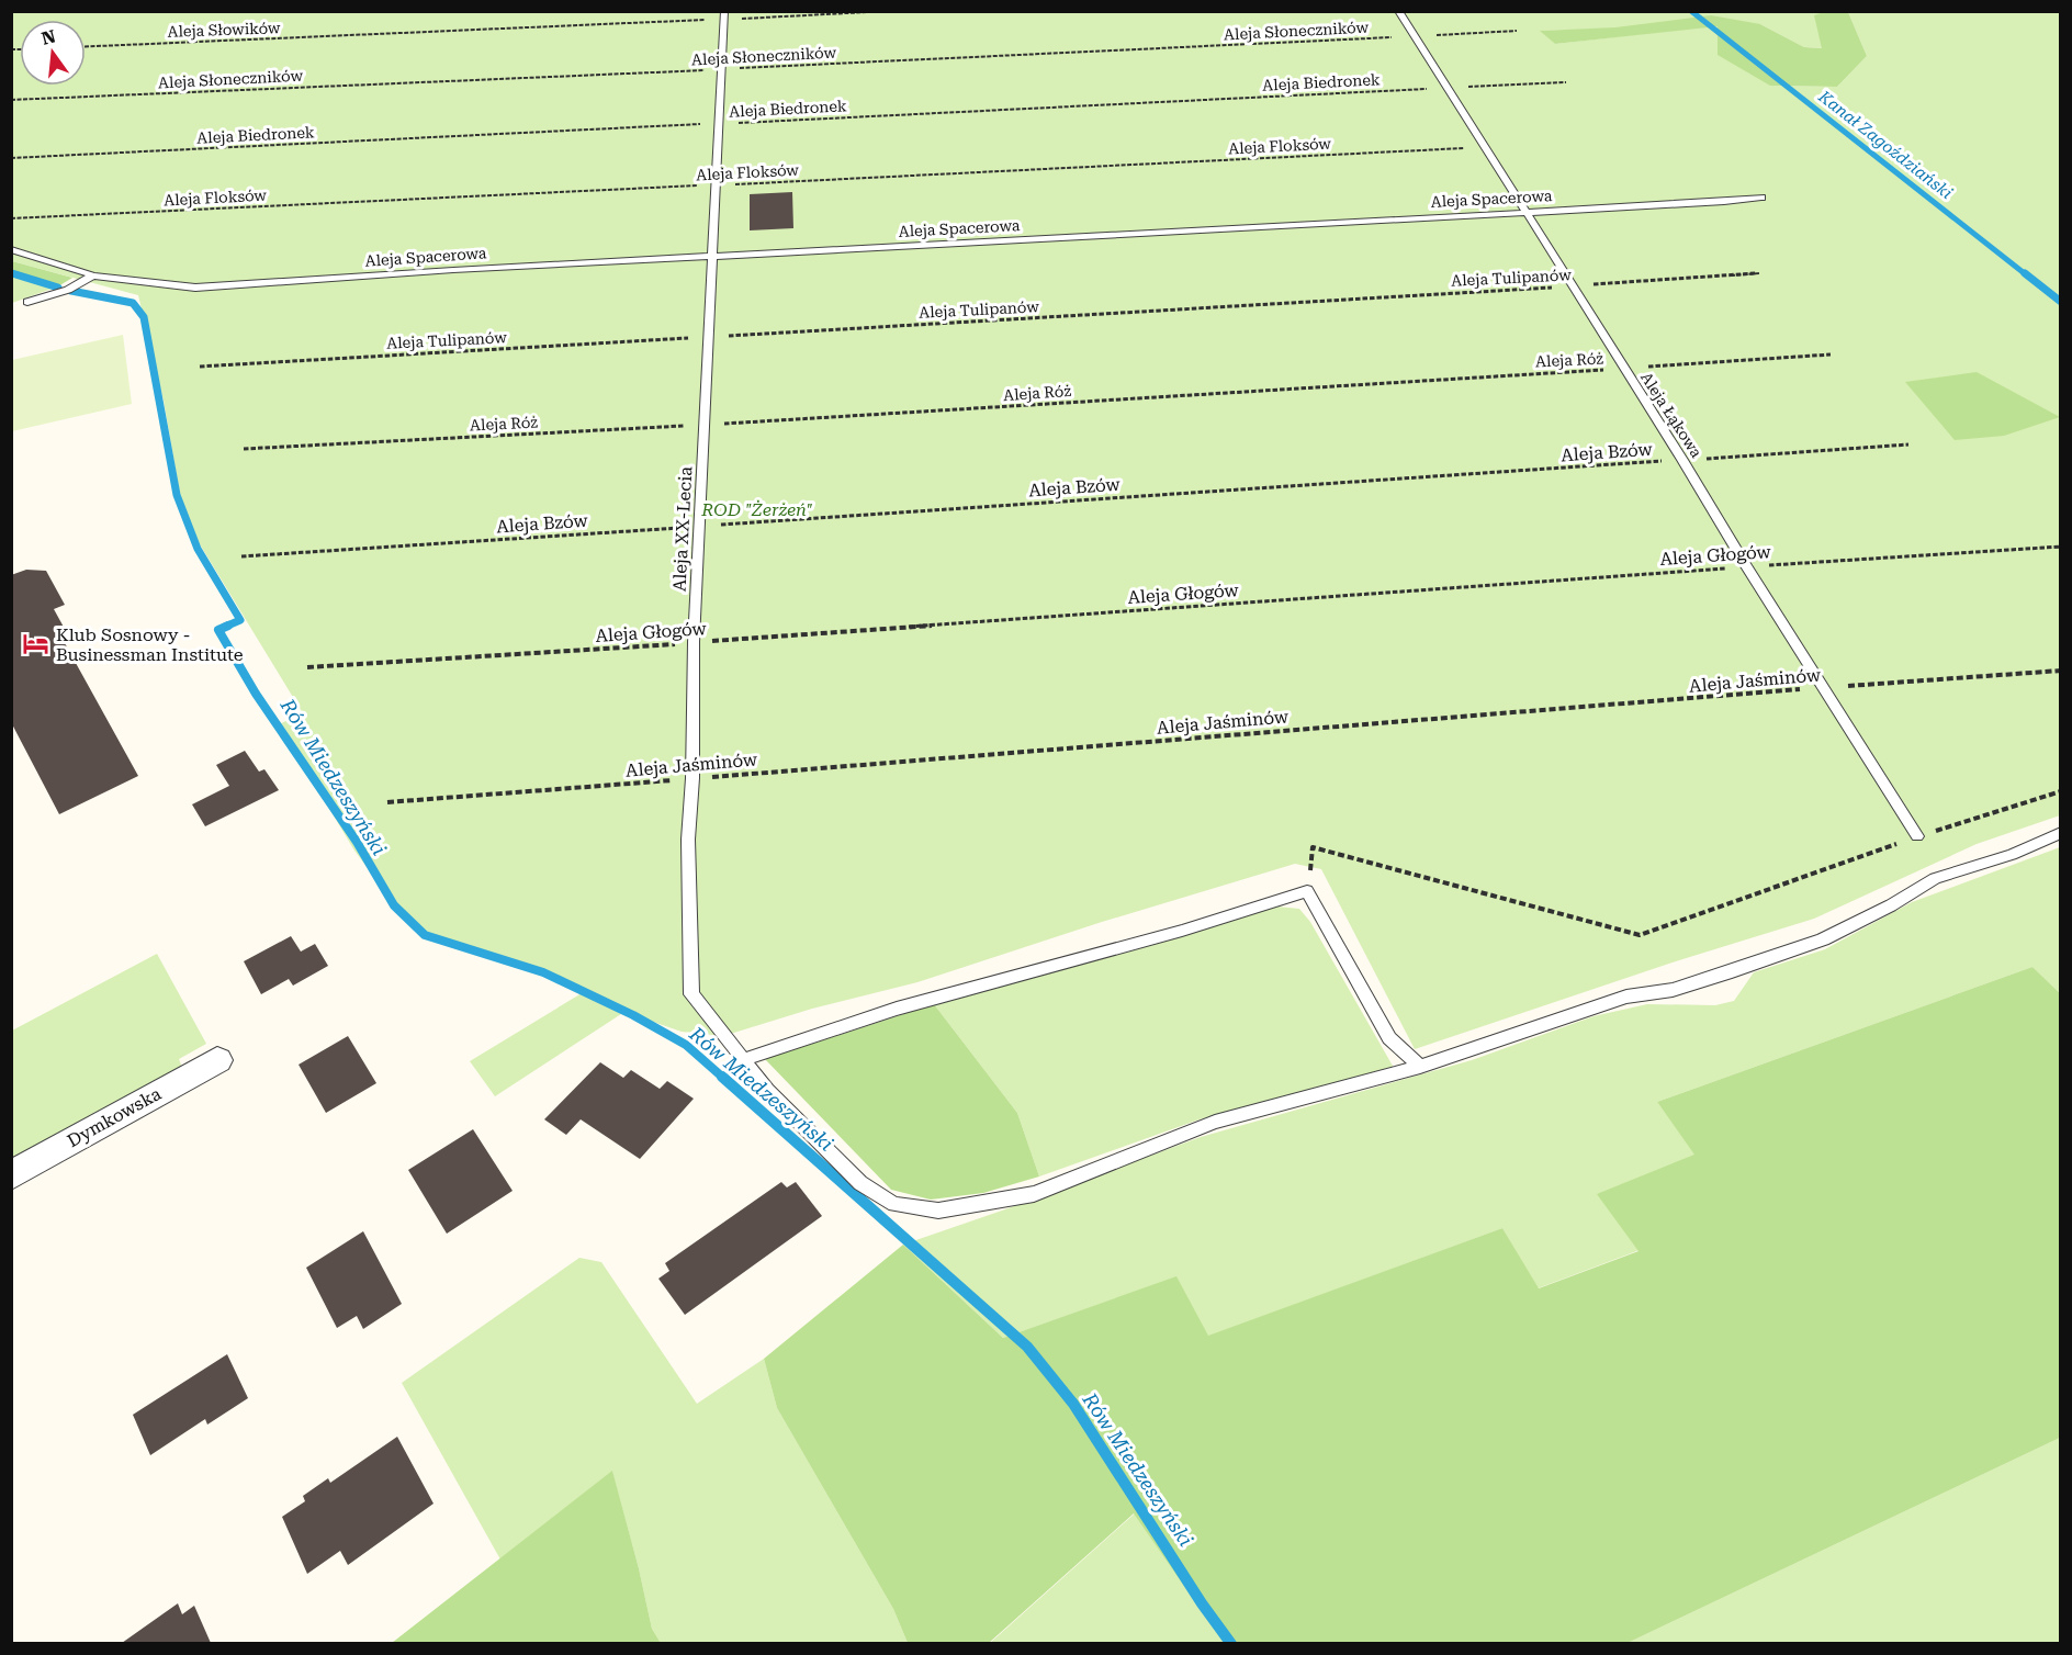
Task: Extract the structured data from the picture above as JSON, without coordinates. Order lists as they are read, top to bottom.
{
  "streets": {
    "street": ["Dymkowska"],
    "lane": ["Aleja Spacerowa", "Aleja Łąkowa", "Aleja XX-Lecia"],
    "path": [
      "Aleja Słowików",
      "Aleja Słoneczników",
      "Aleja Biedronek",
      "Aleja Floksów",
      "Aleja Tulipanów",
      "Aleja Róż",
      "Aleja Bzów",
      "Aleja Głogów",
      "Aleja Jaśminów"
    ]
  },
  "crossings": [
    ["Aleja Słowików", "Aleja XX-Lecia"],
    ["Aleja Słoneczników", "Aleja Łąkowa"],
    ["Aleja Słoneczników", "Aleja XX-Lecia"],
    ["Aleja Biedronek", "Aleja Łąkowa"],
    ["Aleja Biedronek", "Aleja XX-Lecia"],
    ["Aleja Floksów", "Aleja Łąkowa"],
    ["Aleja Floksów", "Aleja XX-Lecia"],
    ["Aleja Spacerowa", "Aleja Łąkowa"],
    ["Aleja Spacerowa", "Aleja XX-Lecia"],
    ["Aleja Tulipanów", "Aleja Łąkowa"],
    ["Aleja Tulipanów", "Aleja XX-Lecia"],
    ["Aleja Róż", "Aleja Łąkowa"],
    ["Aleja Róż", "Aleja XX-Lecia"],
    ["Aleja Łąkowa", "Aleja Bzów"],
    ["Aleja Łąkowa", "Aleja Głogów"],
    ["Aleja Łąkowa", "Aleja Jaśminów"],
    ["Aleja Bzów", "Aleja XX-Lecia"],
    ["Aleja XX-Lecia", "Aleja Głogów"],
    ["Aleja XX-Lecia", "Aleja Jaśminów"]
  ],
  "water": ["Kanał Zagoździański", "Rów Miedzeszyński"],
  "parks": ["ROD \"Żerżeń\""],
  "places": {
    "hotel": ["Klub Sosnowy - Businessman Institute"]
  },
  "north": "top"
}
